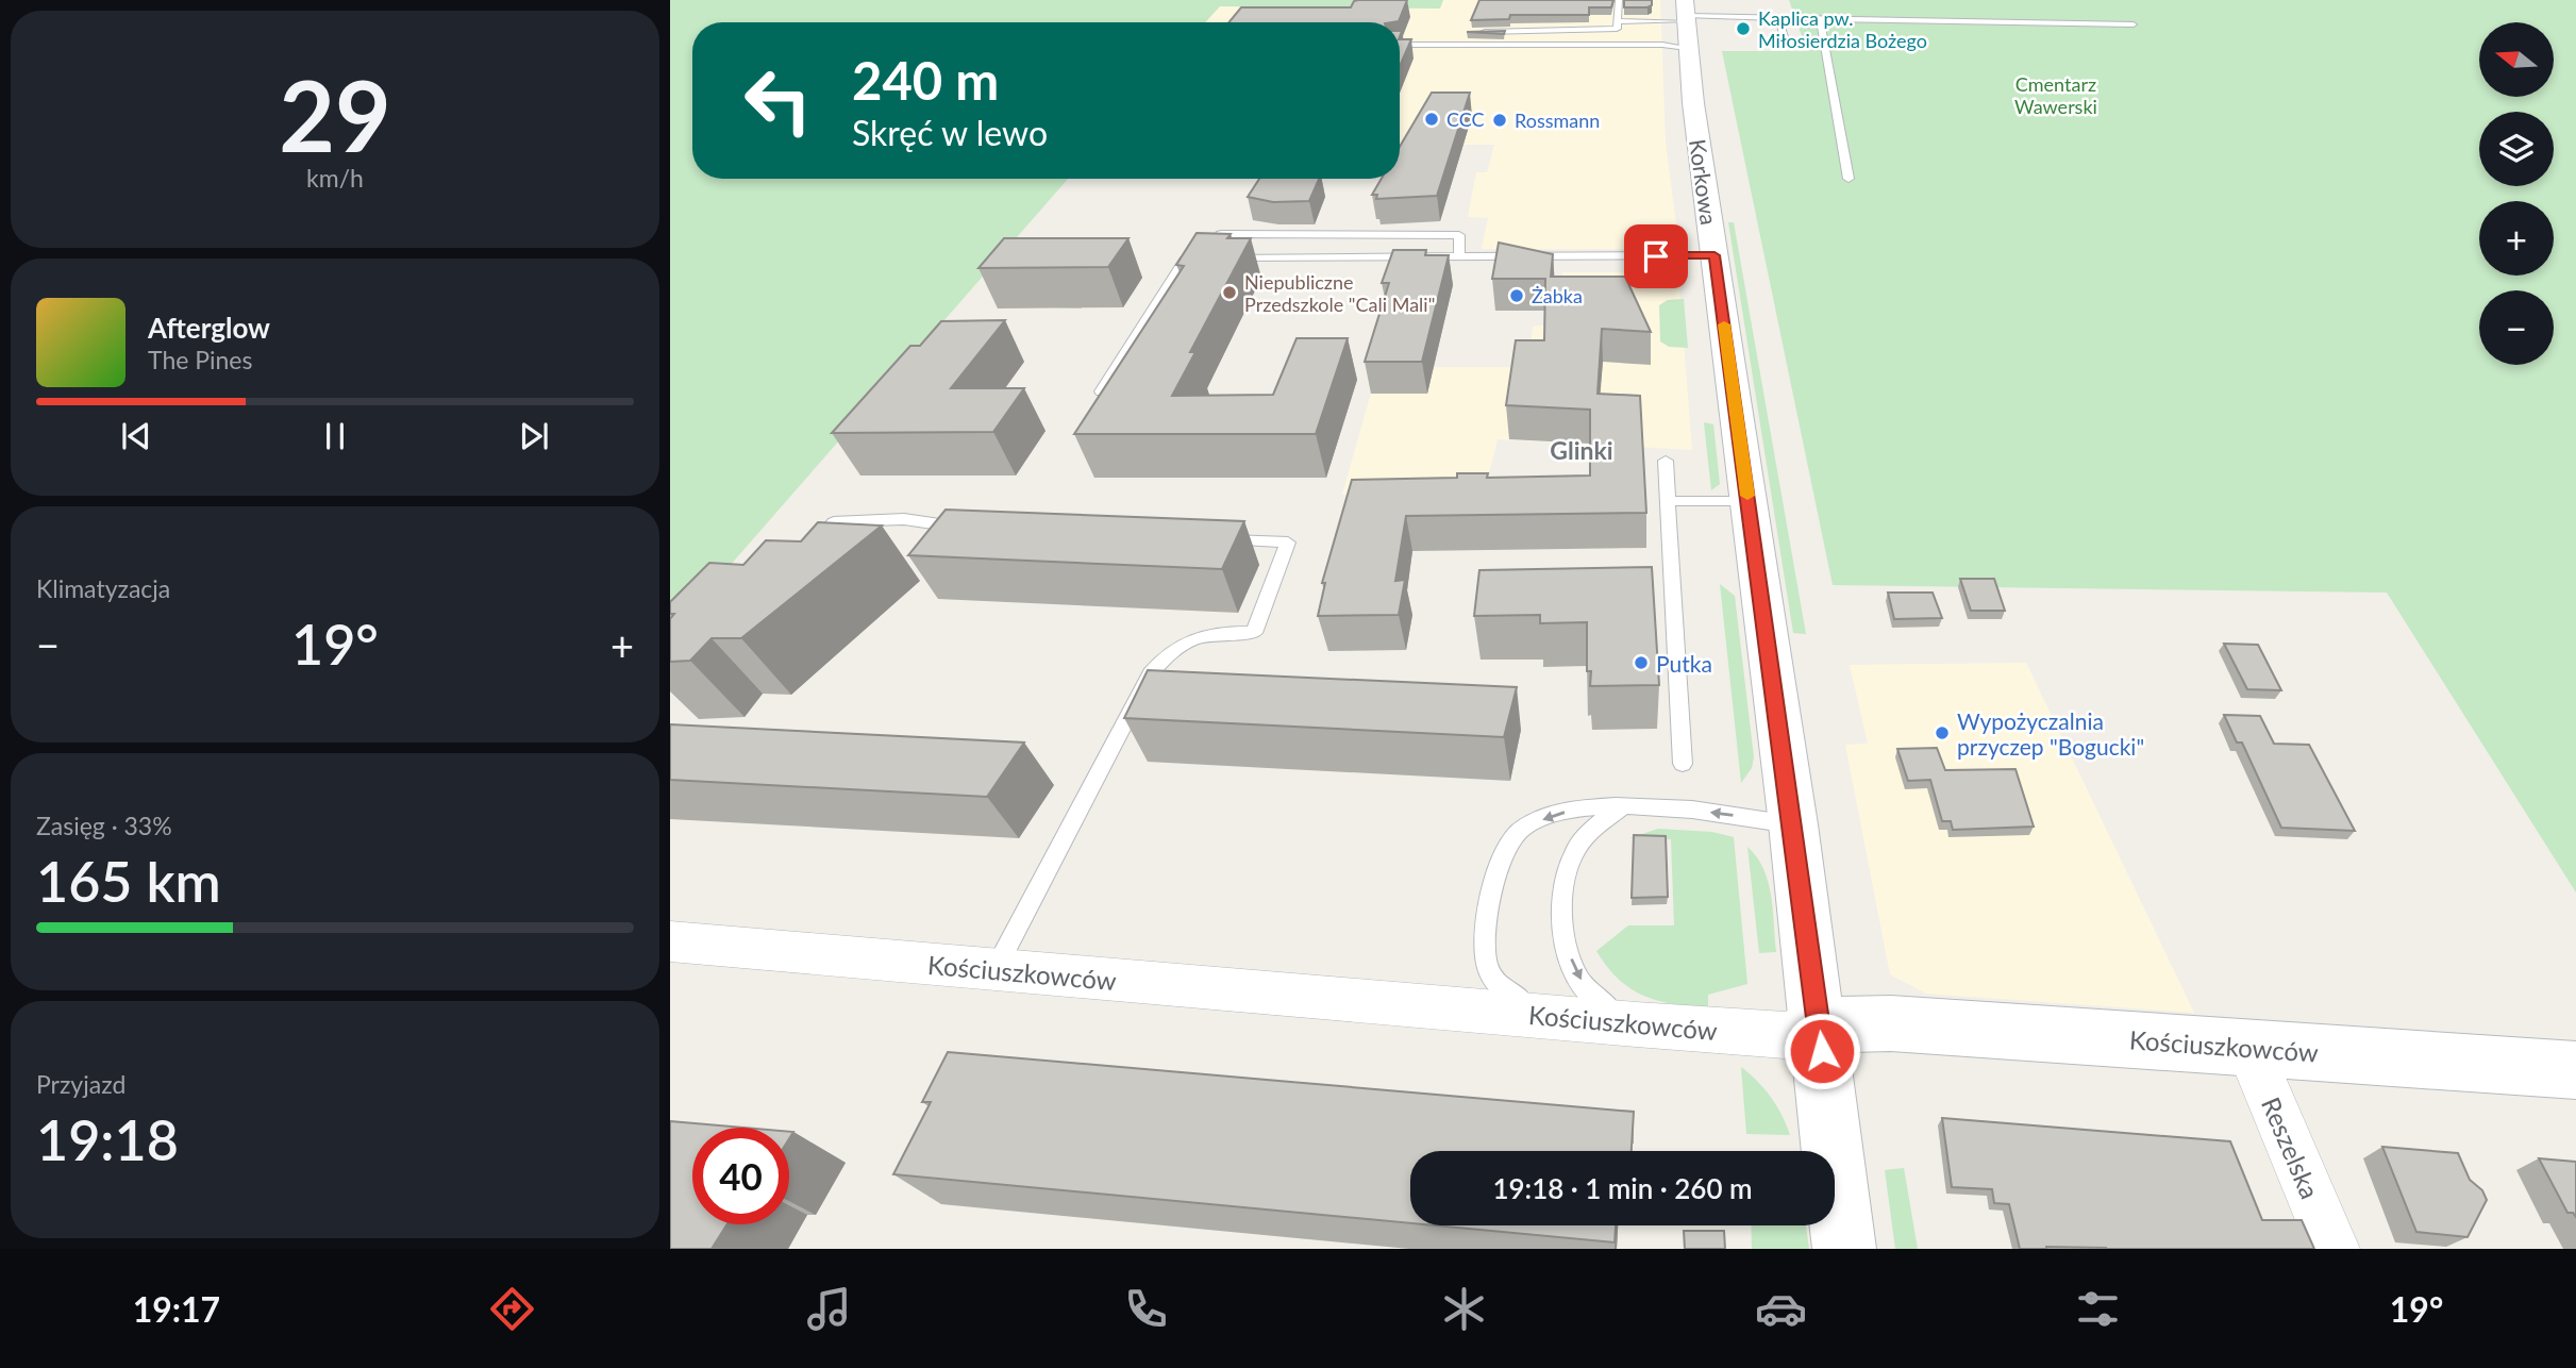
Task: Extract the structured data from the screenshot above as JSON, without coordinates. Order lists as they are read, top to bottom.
{
  "streets": {
    "street": ["Korkowa", "Kościuszkowców", "Reszelska"]
  },
  "crossings": [
    ["Korkowa", "Kościuszkowców"],
    ["Kościuszkowców", "Reszelska"]
  ],
  "districts": ["Glinki"],
  "parks": ["Cmentarz Wawerski"],
  "places": [
    "Kaplica pw. Miłosierdzia Bożego",
    "CCC",
    "Rossmann",
    "Niepubliczne Przedszkole \"Cali Mali\"",
    "Żabka",
    "Putka",
    "Wypożyczalnia przyczep \"Bogucki\""
  ],
  "north": "left",
  "page": {
    "tile": [
      ["29", "km/h"],
      "Klimatyzacja",
      ["Zasięg · 33%", "165 km"],
      ["Przyjazd", "19:18"]
    ],
    "map_buttons": ["+", "−"],
    "turn": ["240 m", "Skręć w lewo"],
    "song": ["Afterglow", "The Pines"],
    "heat": ["−", "19°", "+"],
    "limit": "40",
    "trip": "19:18 · 1 min · 260 m",
    "tabs": ["19:17", "19°"]
  }
}
